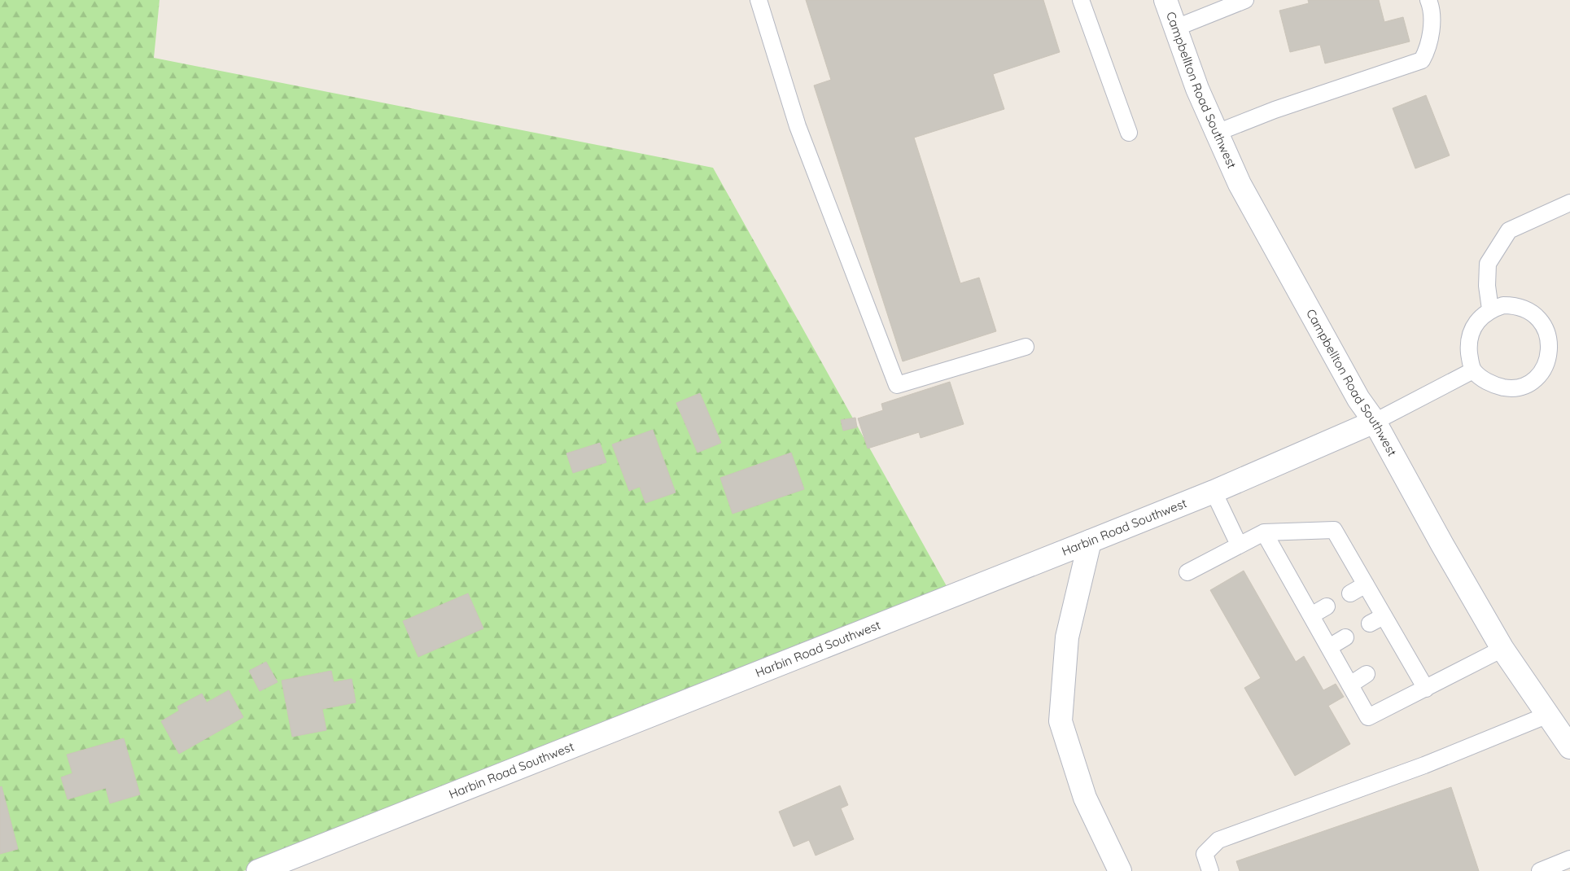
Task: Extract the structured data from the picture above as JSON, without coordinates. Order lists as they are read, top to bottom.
{
  "streets": {
    "street": ["Campbellton Road Southwest", "Harbin Road Southwest"]
  },
  "crossings": [
    ["Campbellton Road Southwest", "Harbin Road Southwest"]
  ]
}
